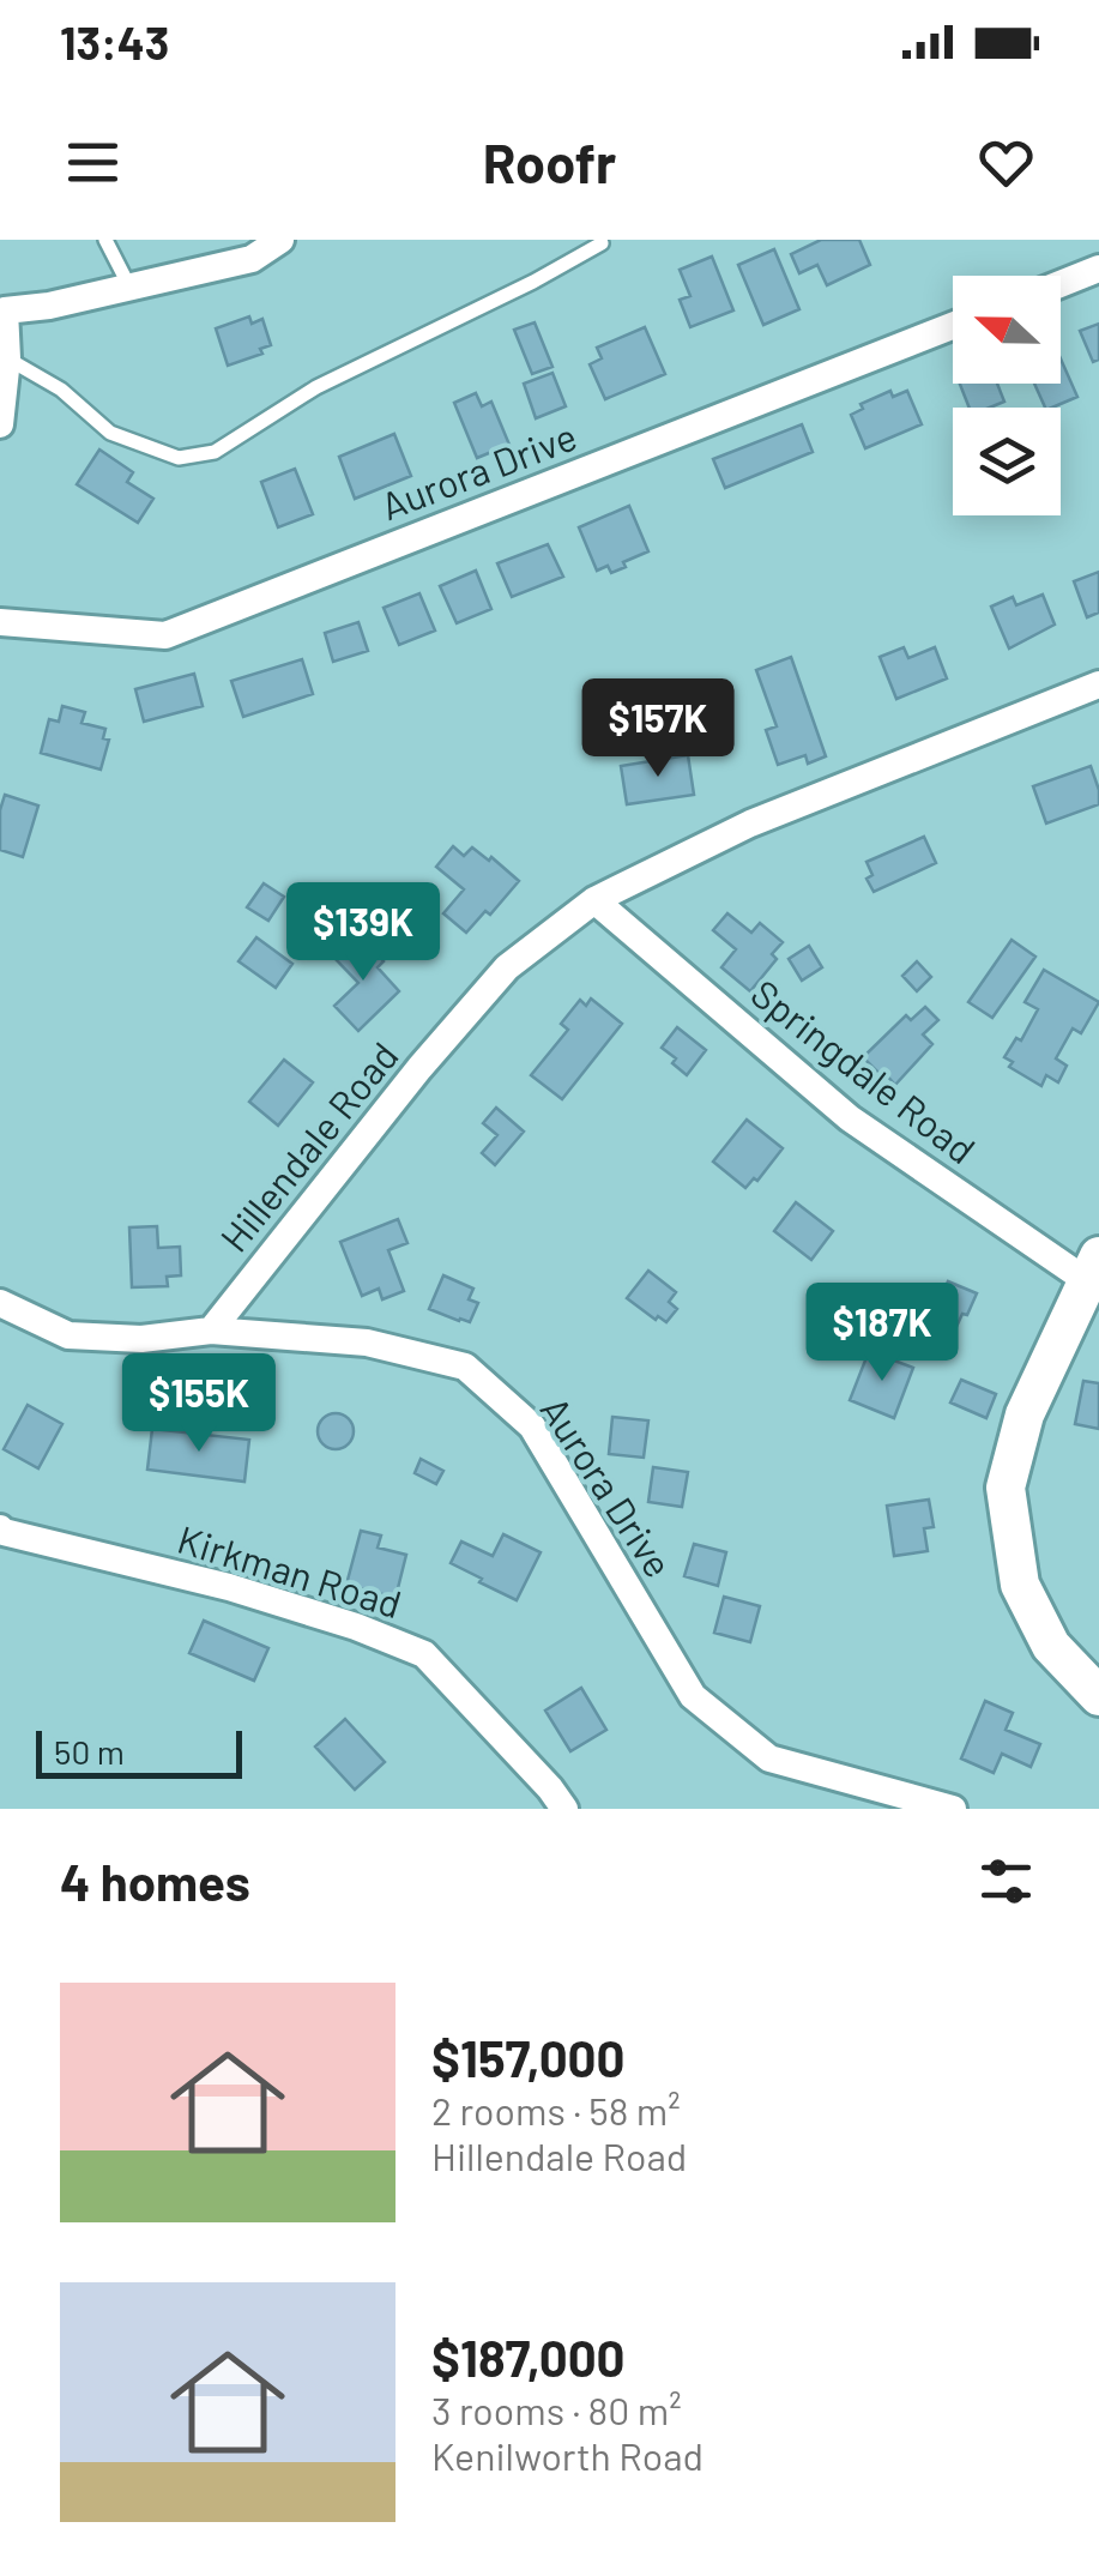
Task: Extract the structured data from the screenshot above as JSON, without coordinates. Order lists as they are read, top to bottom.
{
  "streets": {
    "street": [
      "Aurora Drive",
      "Springdale Road",
      "Hillendale Road",
      "Kirkman Road"
    ]
  },
  "crossings": [
    ["Aurora Drive", "Hillendale Road"],
    ["Springdale Road", "Hillendale Road"]
  ],
  "scale_bar": "50 m",
  "north": "left",
  "page": {
    "status": "13:43",
    "header": "Roofr",
    "price": [
      "$157K",
      "$139K",
      "$187K",
      "$155K"
    ],
    "scale": "50 m",
    "heading": "4 homes",
    "list": [
      {
        "name": "$157,000",
        "note": "2 rooms · 58 m² · Hillendale Road"
      },
      {
        "name": "$187,000",
        "note": "3 rooms · 80 m² · Kenilworth Road"
      }
    ]
  }
}
